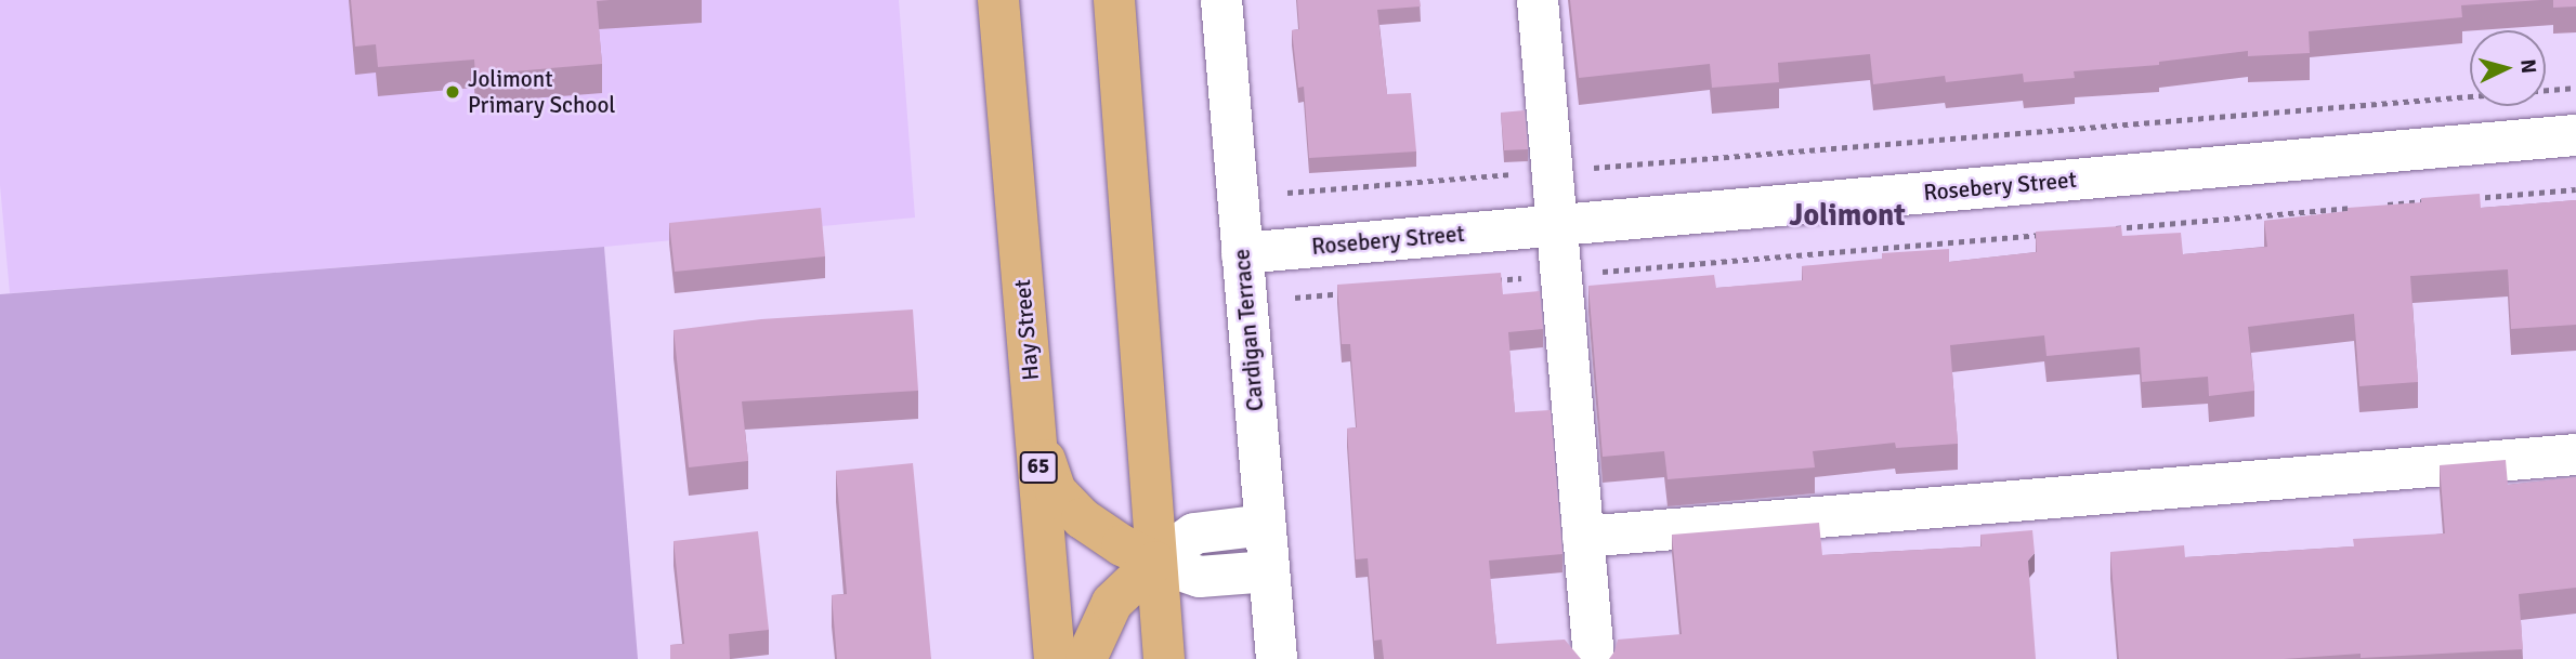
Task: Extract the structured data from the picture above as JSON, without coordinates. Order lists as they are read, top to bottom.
{
  "streets": {
    "main road": ["Hay Street", "65"],
    "street": ["Rosebery Street", "Cardigan Terrace"]
  },
  "crossings": [
    ["Rosebery Street", "Cardigan Terrace"]
  ],
  "districts": ["Jolimont"],
  "places": ["Jolimont Primary School"],
  "north": "right"
}
